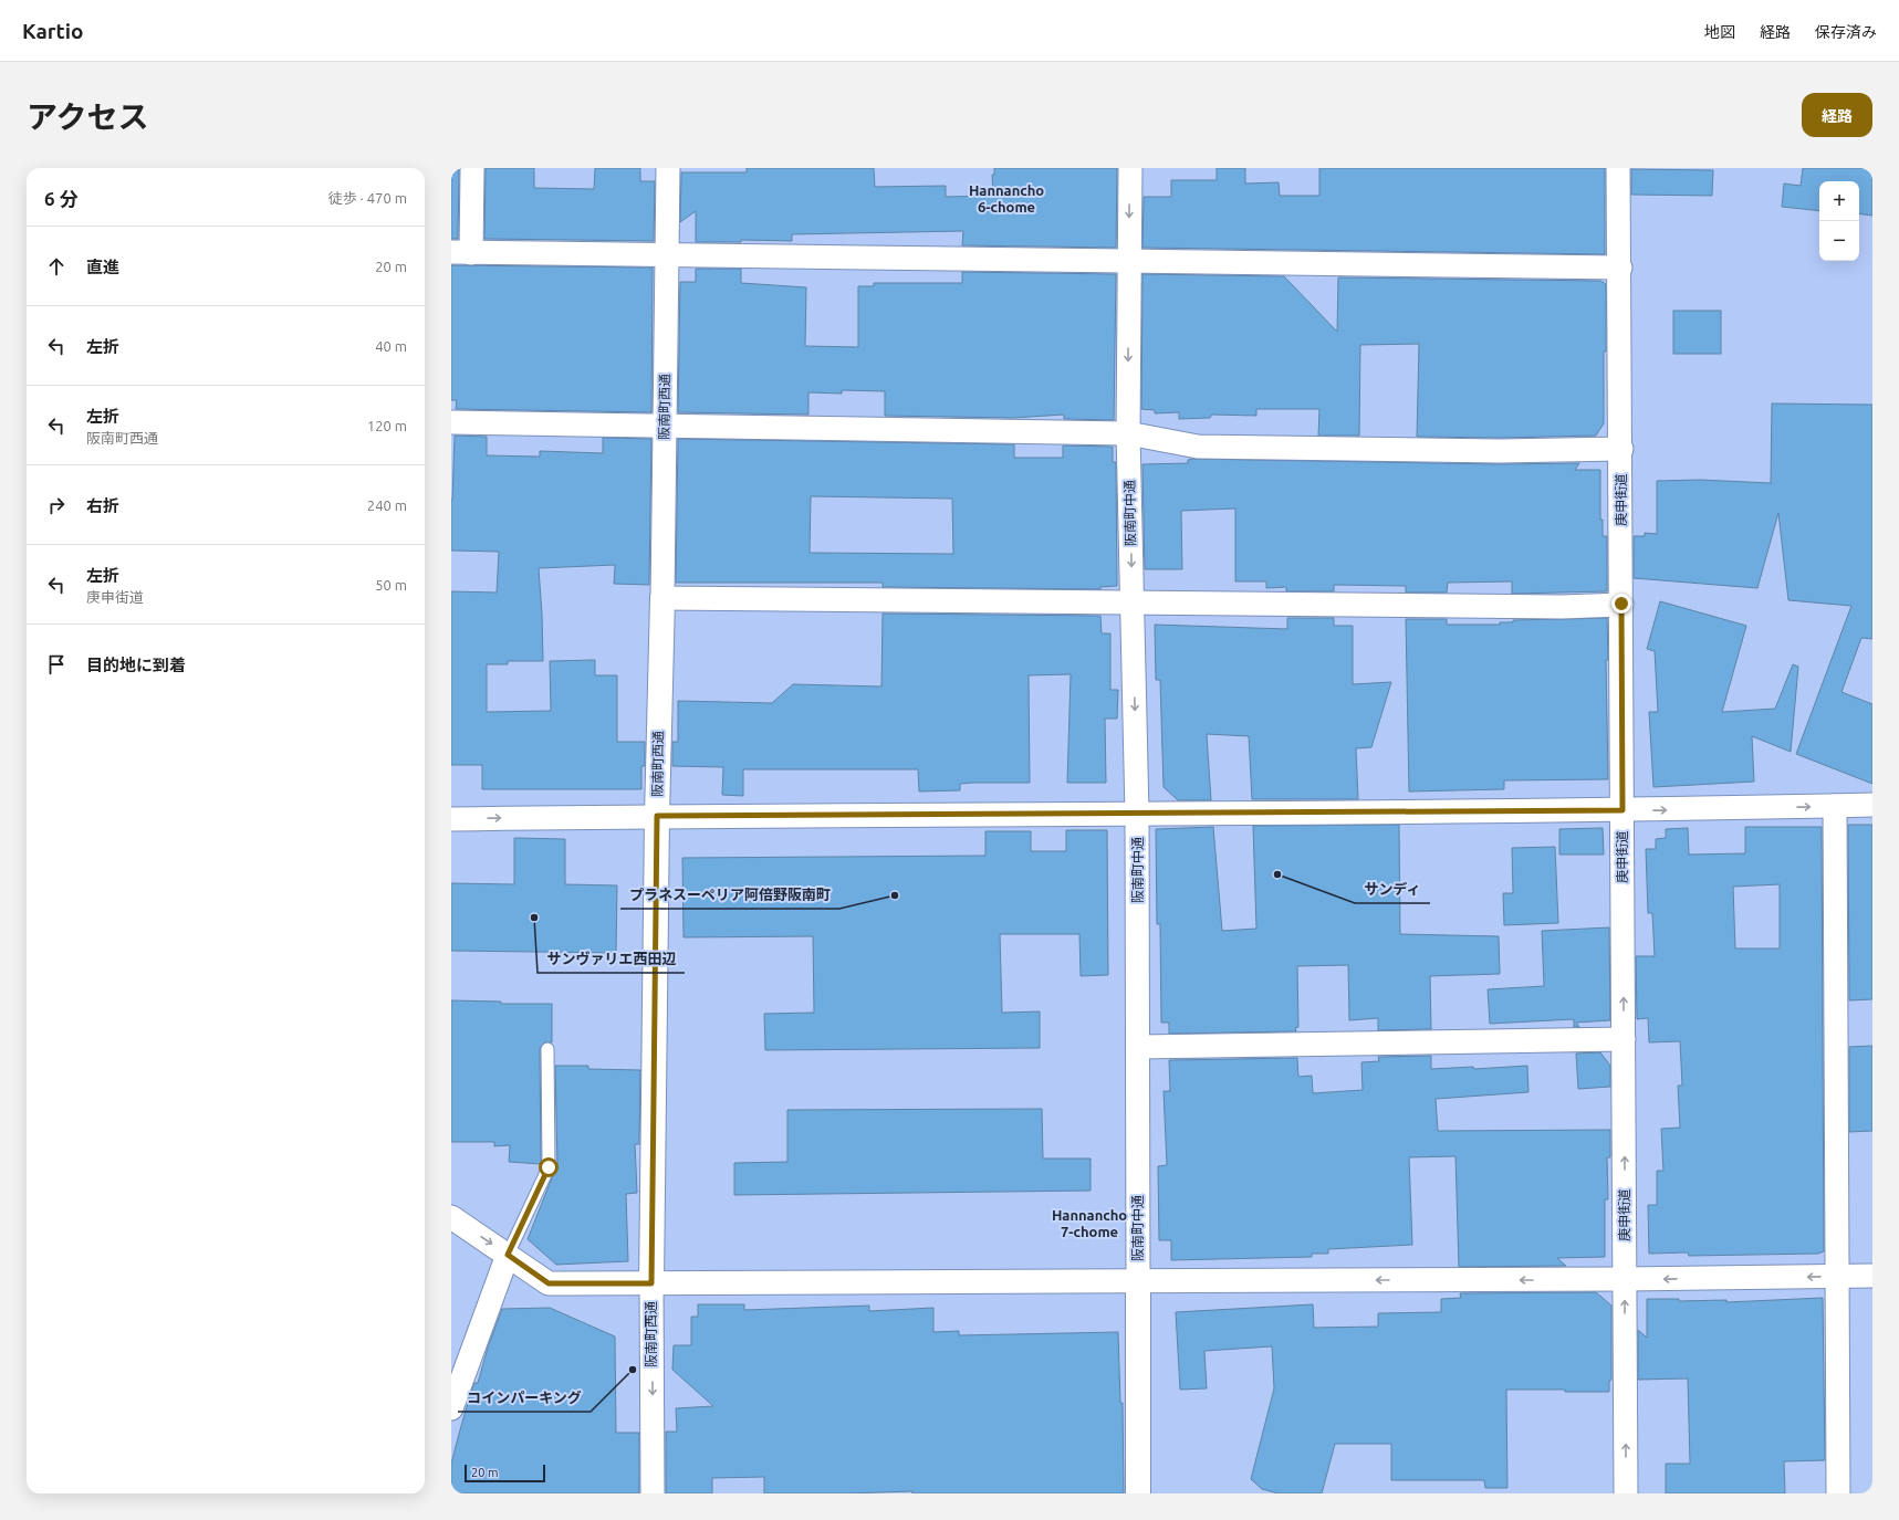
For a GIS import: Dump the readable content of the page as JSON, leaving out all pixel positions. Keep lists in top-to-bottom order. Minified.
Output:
{"streets":{"street":["阪南町西通","庚申街道","阪南町中通"]},"one_way":["庚申街道","阪南町中通"],"districts":["Hannancho 6-chome","Hannancho 7-chome"],"places":["サンディ","プラネスーペリア阿倍野阪南町","サンヴァリエ西田辺","コインパーキング"],"scale_bar":"20 m","page":{"header":"Kartio","nav":["地図","経路","保存済み"],"title":"アクセス","buttons":"経路","heading":["6 分","徒歩 · 470 m"],"map_buttons":["+","−"],"list":[["直進","20 m"],["左折","40 m"],["左折","阪南町西通","120 m"],["右折","240 m"],["左折","庚申街道","50 m"],"目的地に到着"],"scale":"20 m"}}
